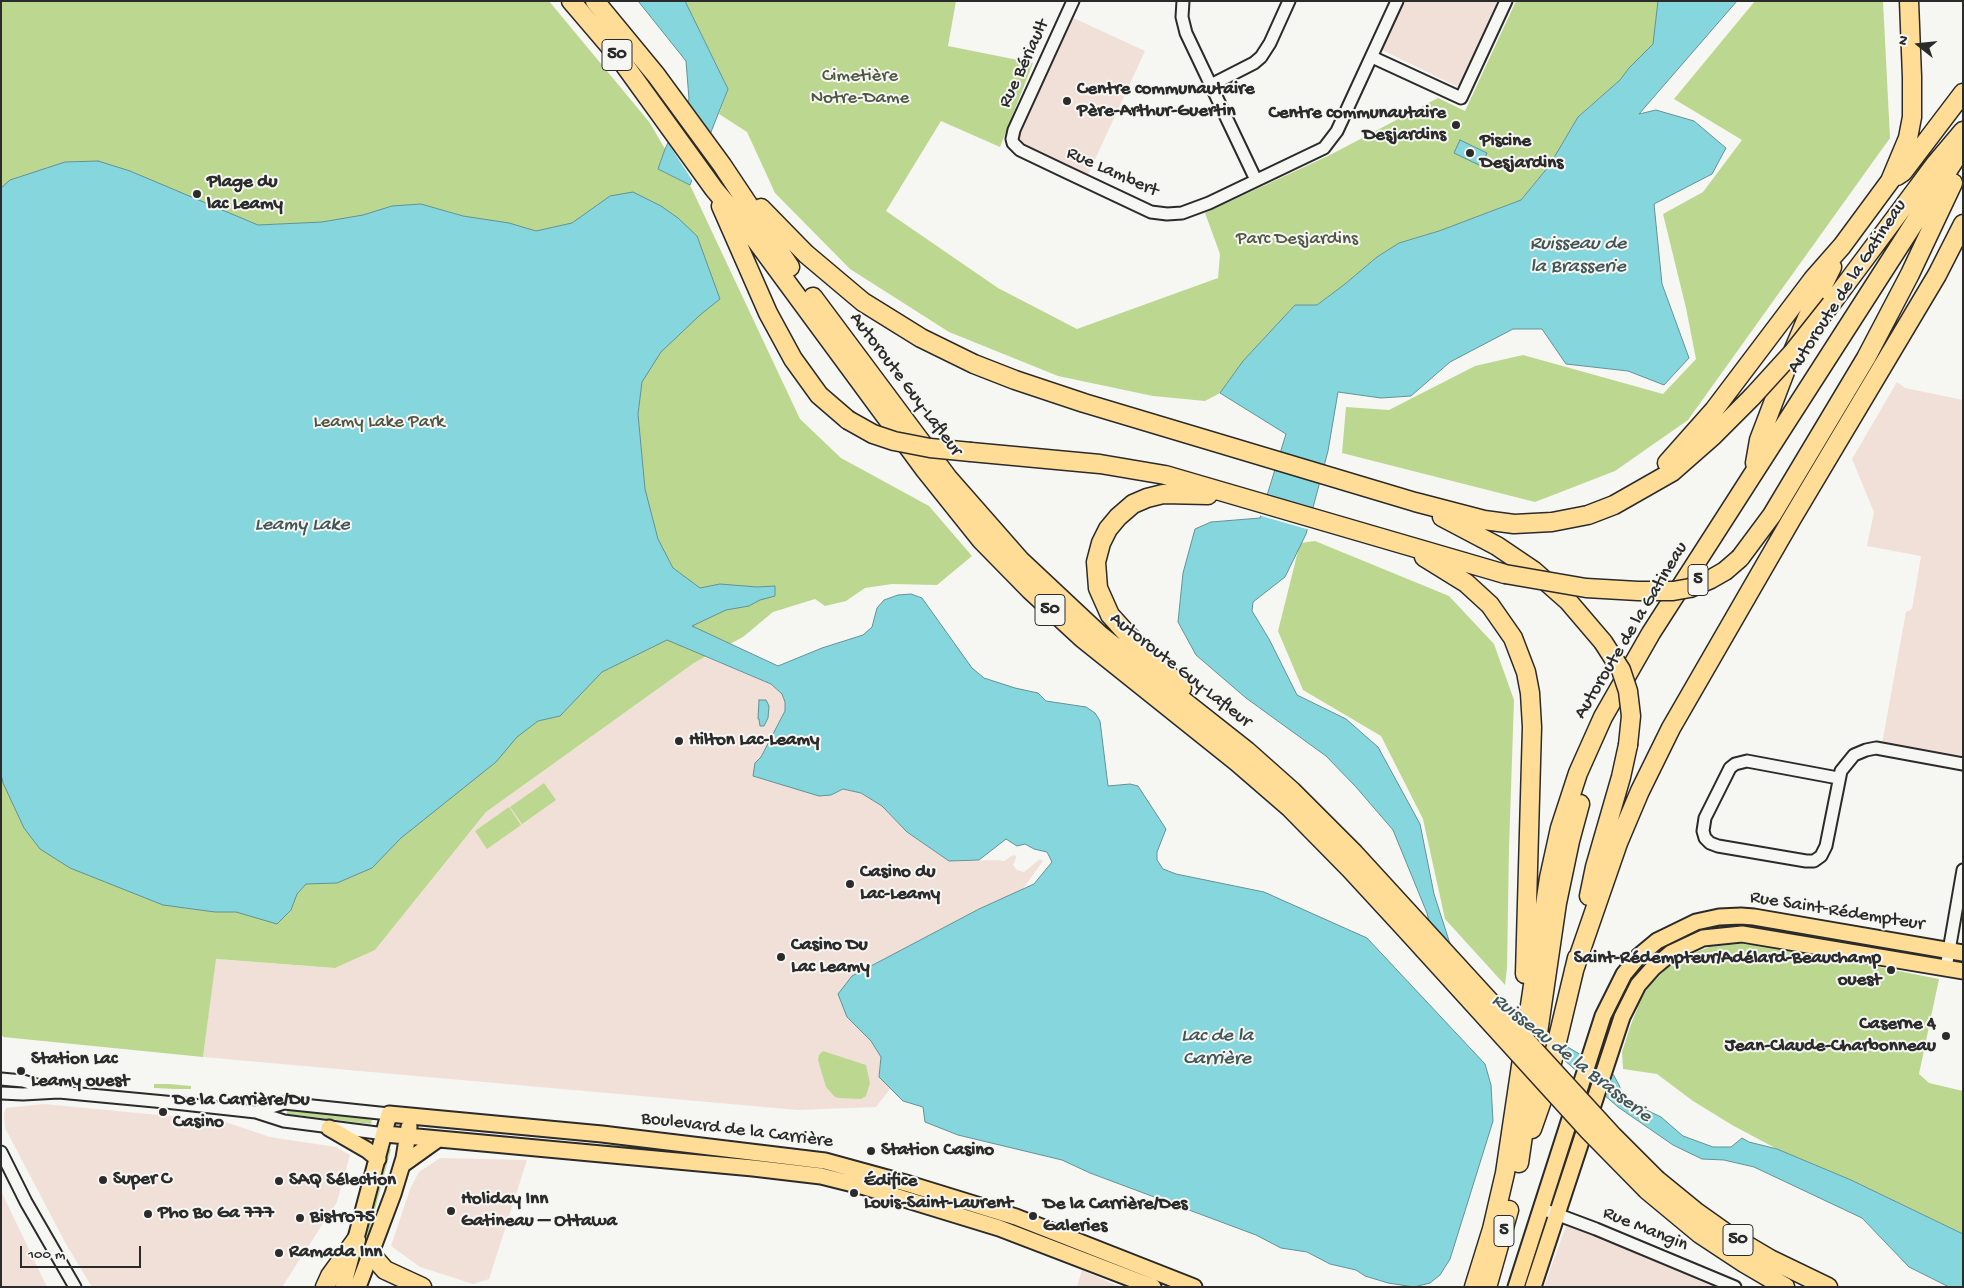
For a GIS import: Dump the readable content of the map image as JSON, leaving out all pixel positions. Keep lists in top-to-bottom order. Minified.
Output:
{"streets":{"highway":["50","Autoroute de la Gatineau","Autoroute Guy-Lafleur","5"],"main road":["Rue Saint-Rédempteur","Boulevard de la Carrière"],"street":["Rue Bériault","Rue Lambert","Rue Mangin"]},"crossings":[["Rue Bériault","Rue Lambert"],["Rue Saint-Rédempteur","Rue Mangin"]],"water":["Ruisseau de la Brasserie","Leamy Lake","Lac de la Carrière"],"parks":["Cimetière Notre-Dame","Parc Desjardins","Leamy Lake Park"],"places":["Centre communautaire Père-Arthur-Guertin","Centre communautaire Desjardins","Piscine Desjardins","Plage du lac Leamy","Hilton Lac-Leamy","Casino du Lac-Leamy","Casino Du Lac Leamy","Saint-Rédempteur/Adélard-Beauchamp ouest","Caserne 4 Jean-Claude-Charbonneau","Station Lac Leamy ouest","De la Carrière/Du Casino","Station Casino","Super C","SAQ Sélection","Édifice Louis-Saint-Laurent","Holiday Inn Gatineau – Ottawa","Pho Bo Ga 777","De la Carrière/Des Galeries","Bistro75","Ramada Inn"],"scale_bar":"100 m","north":"left"}
